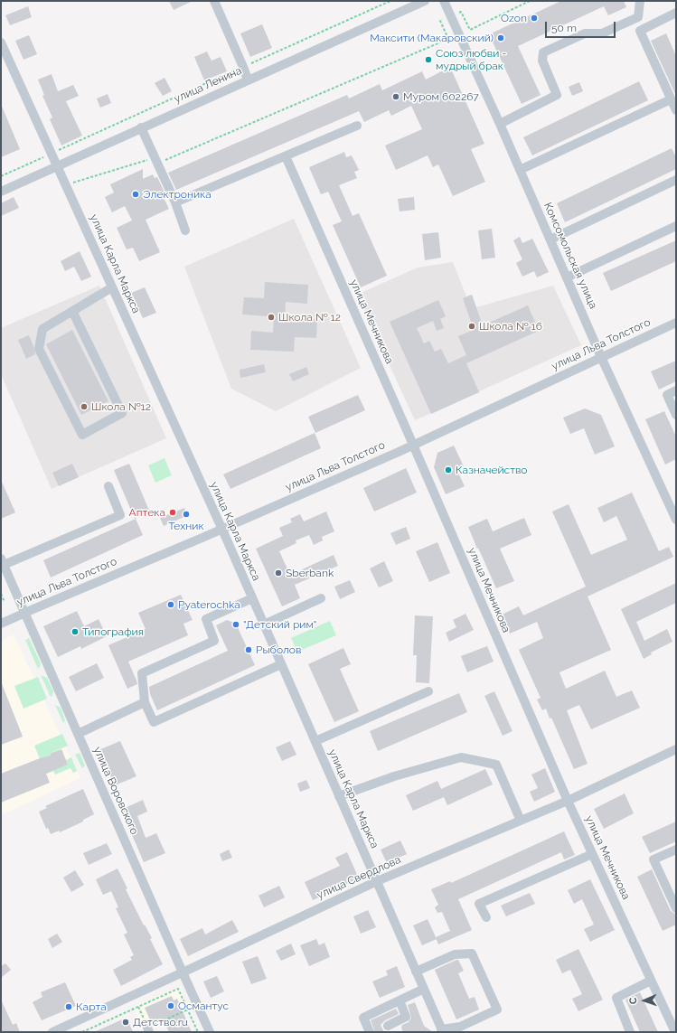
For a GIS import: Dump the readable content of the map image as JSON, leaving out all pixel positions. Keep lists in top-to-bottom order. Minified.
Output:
{"streets":{"street":["улица Ленина","Комсомольская улица","улица Карла Маркса","улица Мечникова","улица Льва Толстого","улица Воровского","улица Свердлова"]},"crossings":[["улица Ленина","улица Карла Маркса"],["Комсомольская улица","улица Льва Толстого"],["улица Карла Маркса","улица Льва Толстого"],["улица Карла Маркса","улица Свердлова"],["улица Мечникова","улица Льва Толстого"],["улица Мечникова","улица Свердлова"],["улица Льва Толстого","улица Воровского"],["улица Воровского","улица Свердлова"]],"places":["Ozon","Максити (Макаровский)","Союз любви - мудрый брак","Муром 602267","Электроника","Школа № 12","Школа № 16","Школа №12","Казначейство","Аптека","Техник","Sberbank","Pyaterochka","\"Детский рим\"","Типография","Рыболов","Османтус","Карта","Детство.ru"],"scale_bar":"50 m","north":"left"}
